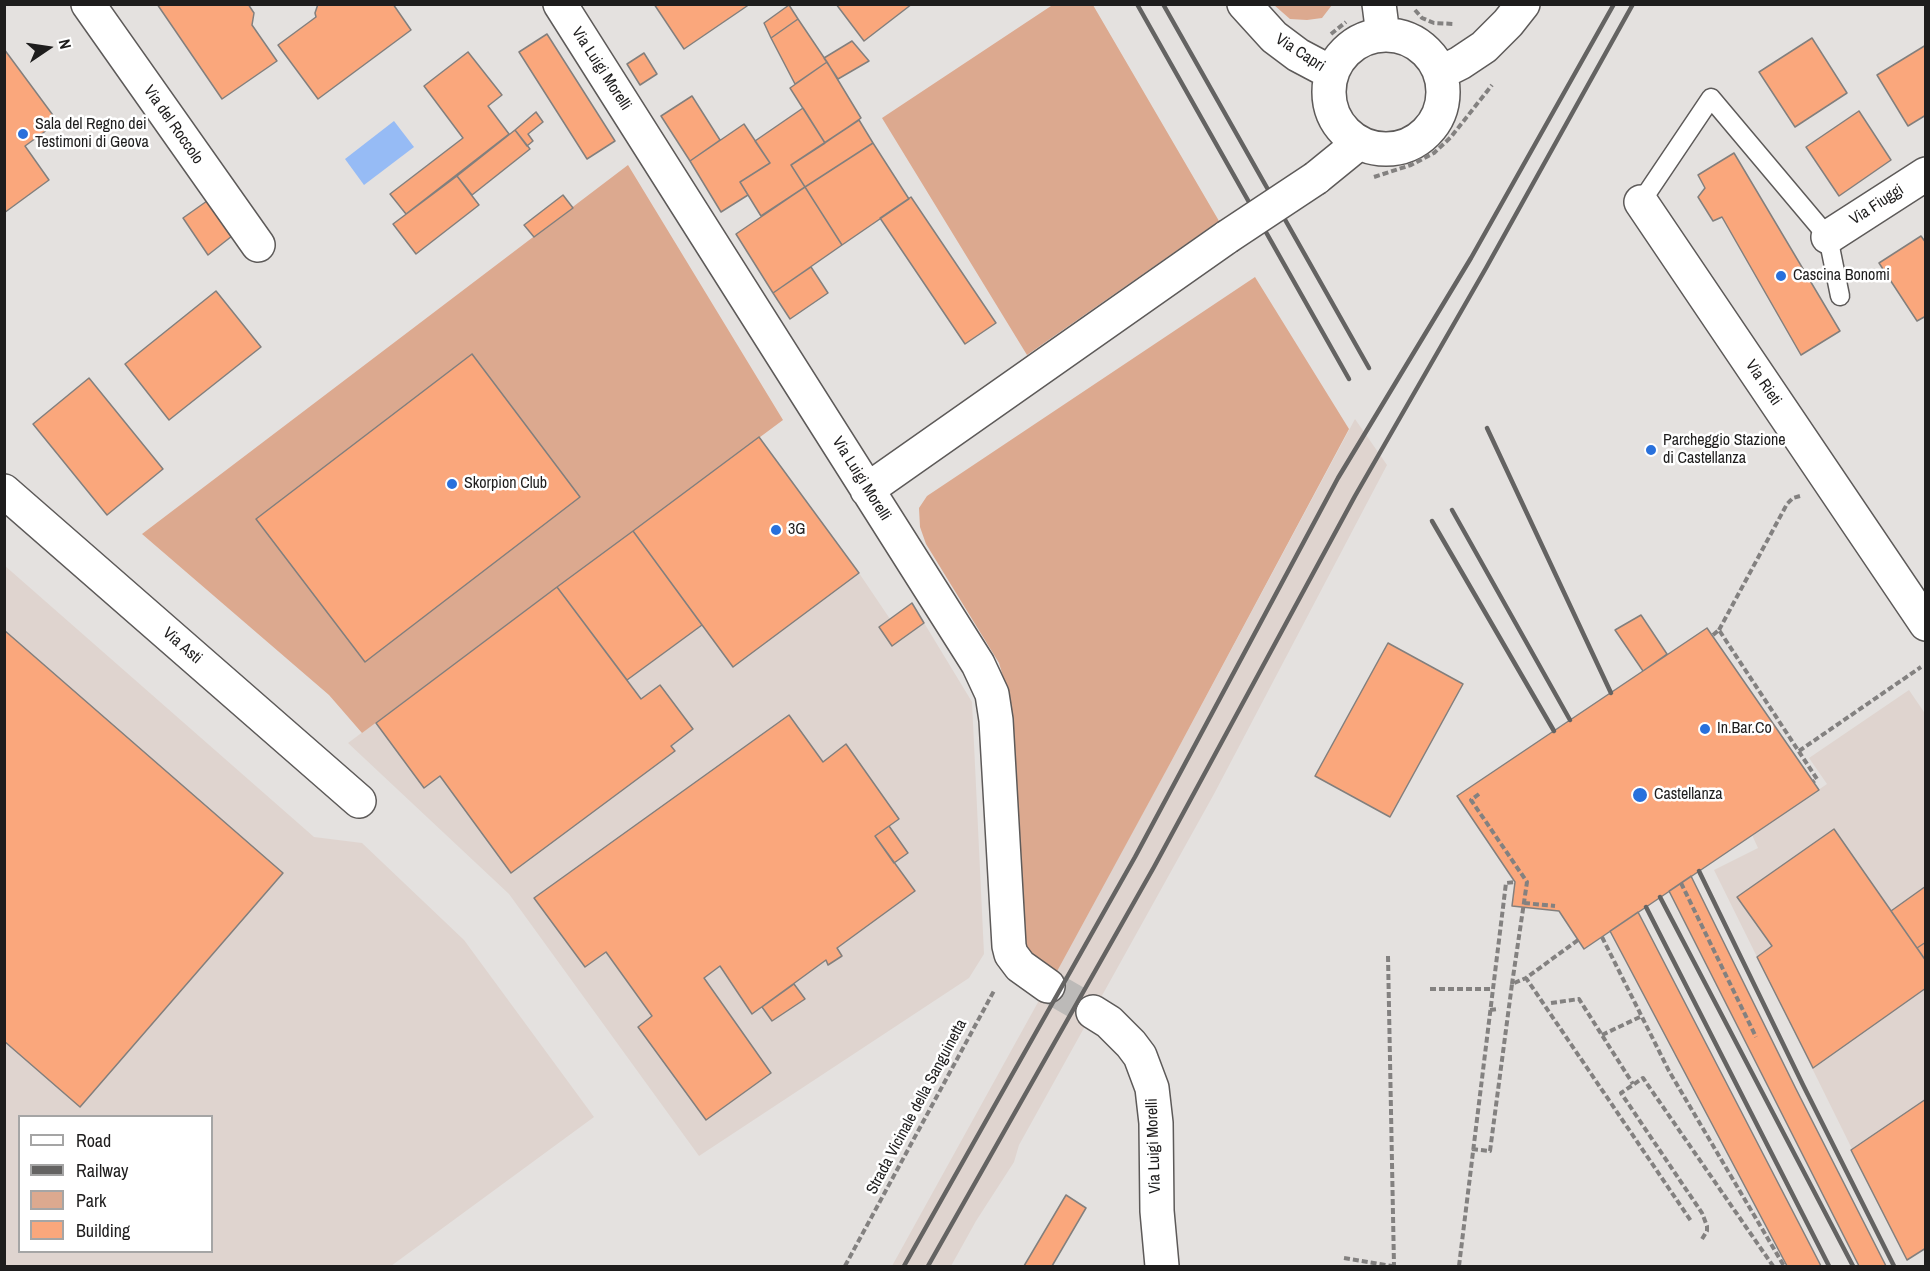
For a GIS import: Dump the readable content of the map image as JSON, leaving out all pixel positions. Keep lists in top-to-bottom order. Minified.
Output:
{"streets":{"street":["Via Capri","Via Luigi Morelli","Via del Roccolo","Via Fiuggi","Via Rieti","Via Asti"],"path":["Strada Vicinale della Sanguinetta"]},"crossings":[["Via Luigi Morelli","Strada Vicinale della Sanguinetta"]],"places":["Sala del Regno dei Testimoni di Geova","Cascina Bonomi","Parcheggio Stazione di Castellanza","Skorpion Club","3G","In.Bar.Co","Castellanza"],"legend":["Road","Railway","Park","Building"],"north":"right"}
